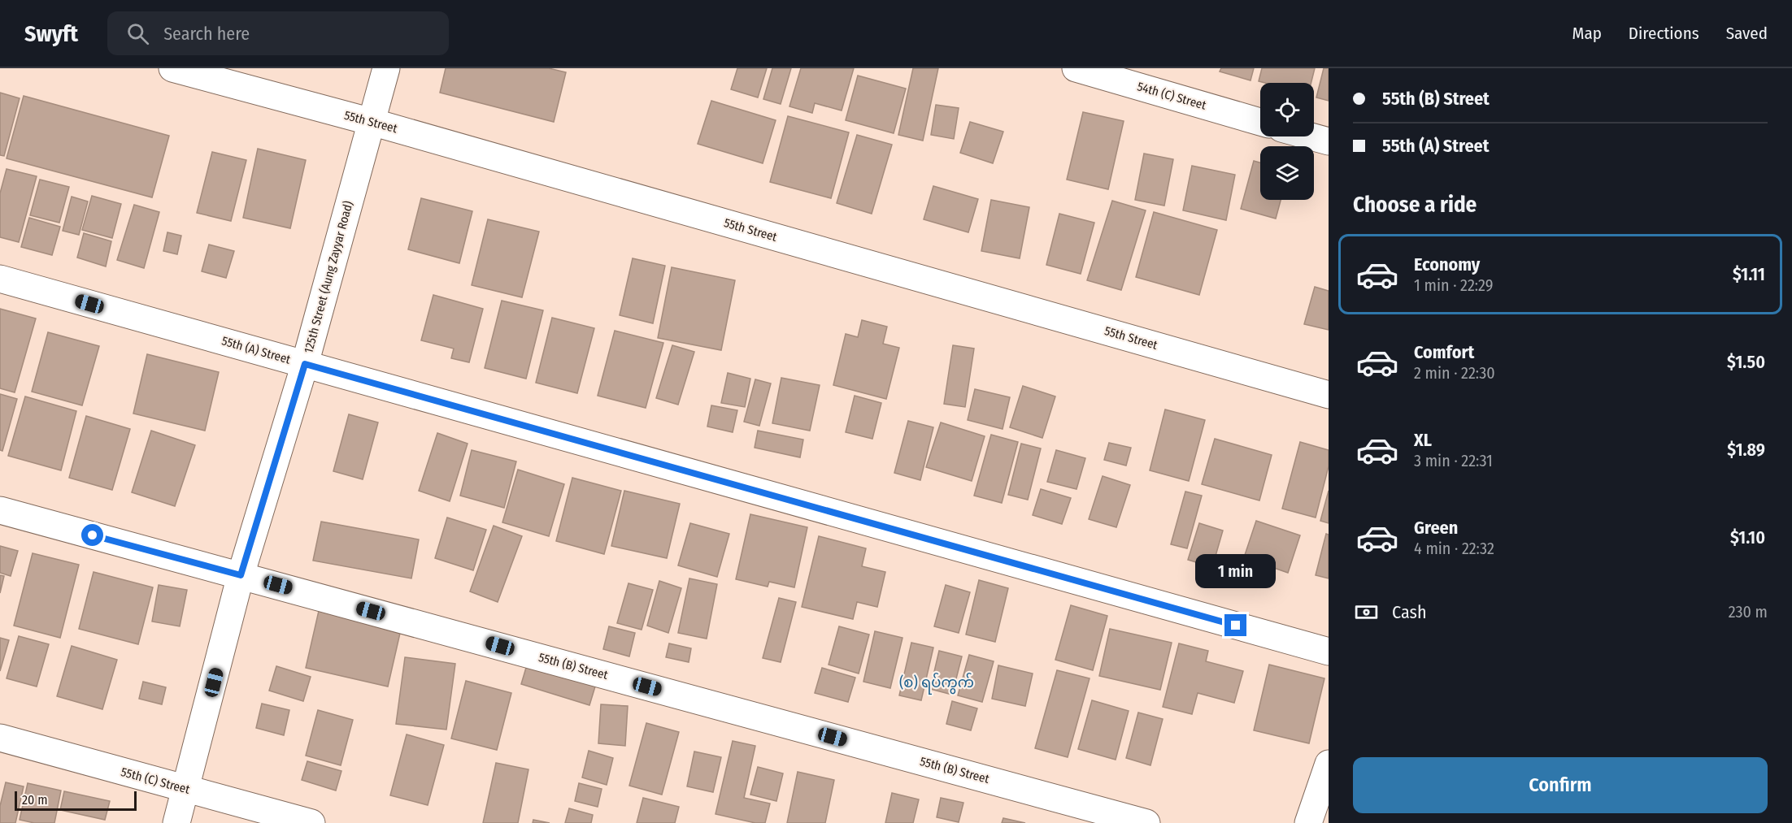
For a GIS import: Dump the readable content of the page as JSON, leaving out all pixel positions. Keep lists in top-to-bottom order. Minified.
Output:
{"streets":{"street":["54th (C) Street","55th Street","125th Street (Aung Zayyar Road)","55th (A) Street","55th (B) Street","55th (C) Street"]},"crossings":[["55th Street","125th Street (Aung Zayyar Road)"],["125th Street (Aung Zayyar Road)","55th (A) Street"],["125th Street (Aung Zayyar Road)","55th (B) Street"],["125th Street (Aung Zayyar Road)","55th (C) Street"]],"districts":["(စ) ရပ်ကွက်"],"scale_bar":"20 m","page":{"header":"Swyft","search":"Search here","nav":["Map","Directions","Saved"],"banner":["55th (B) Street","55th (A) Street"],"heading":"Choose a ride","list":[{"name":"Economy","note":"1 min · 22:29","value":"$1.11"},{"name":"Comfort","note":"2 min · 22:30","value":"$1.50"},{"name":"XL","note":"3 min · 22:31","value":"$1.89"},{"name":"Green","note":"4 min · 22:32","value":"$1.10"}],"bubble":"1 min","pay":["Cash","230 m"],"buttons":"Confirm","scale":"20 m"}}
